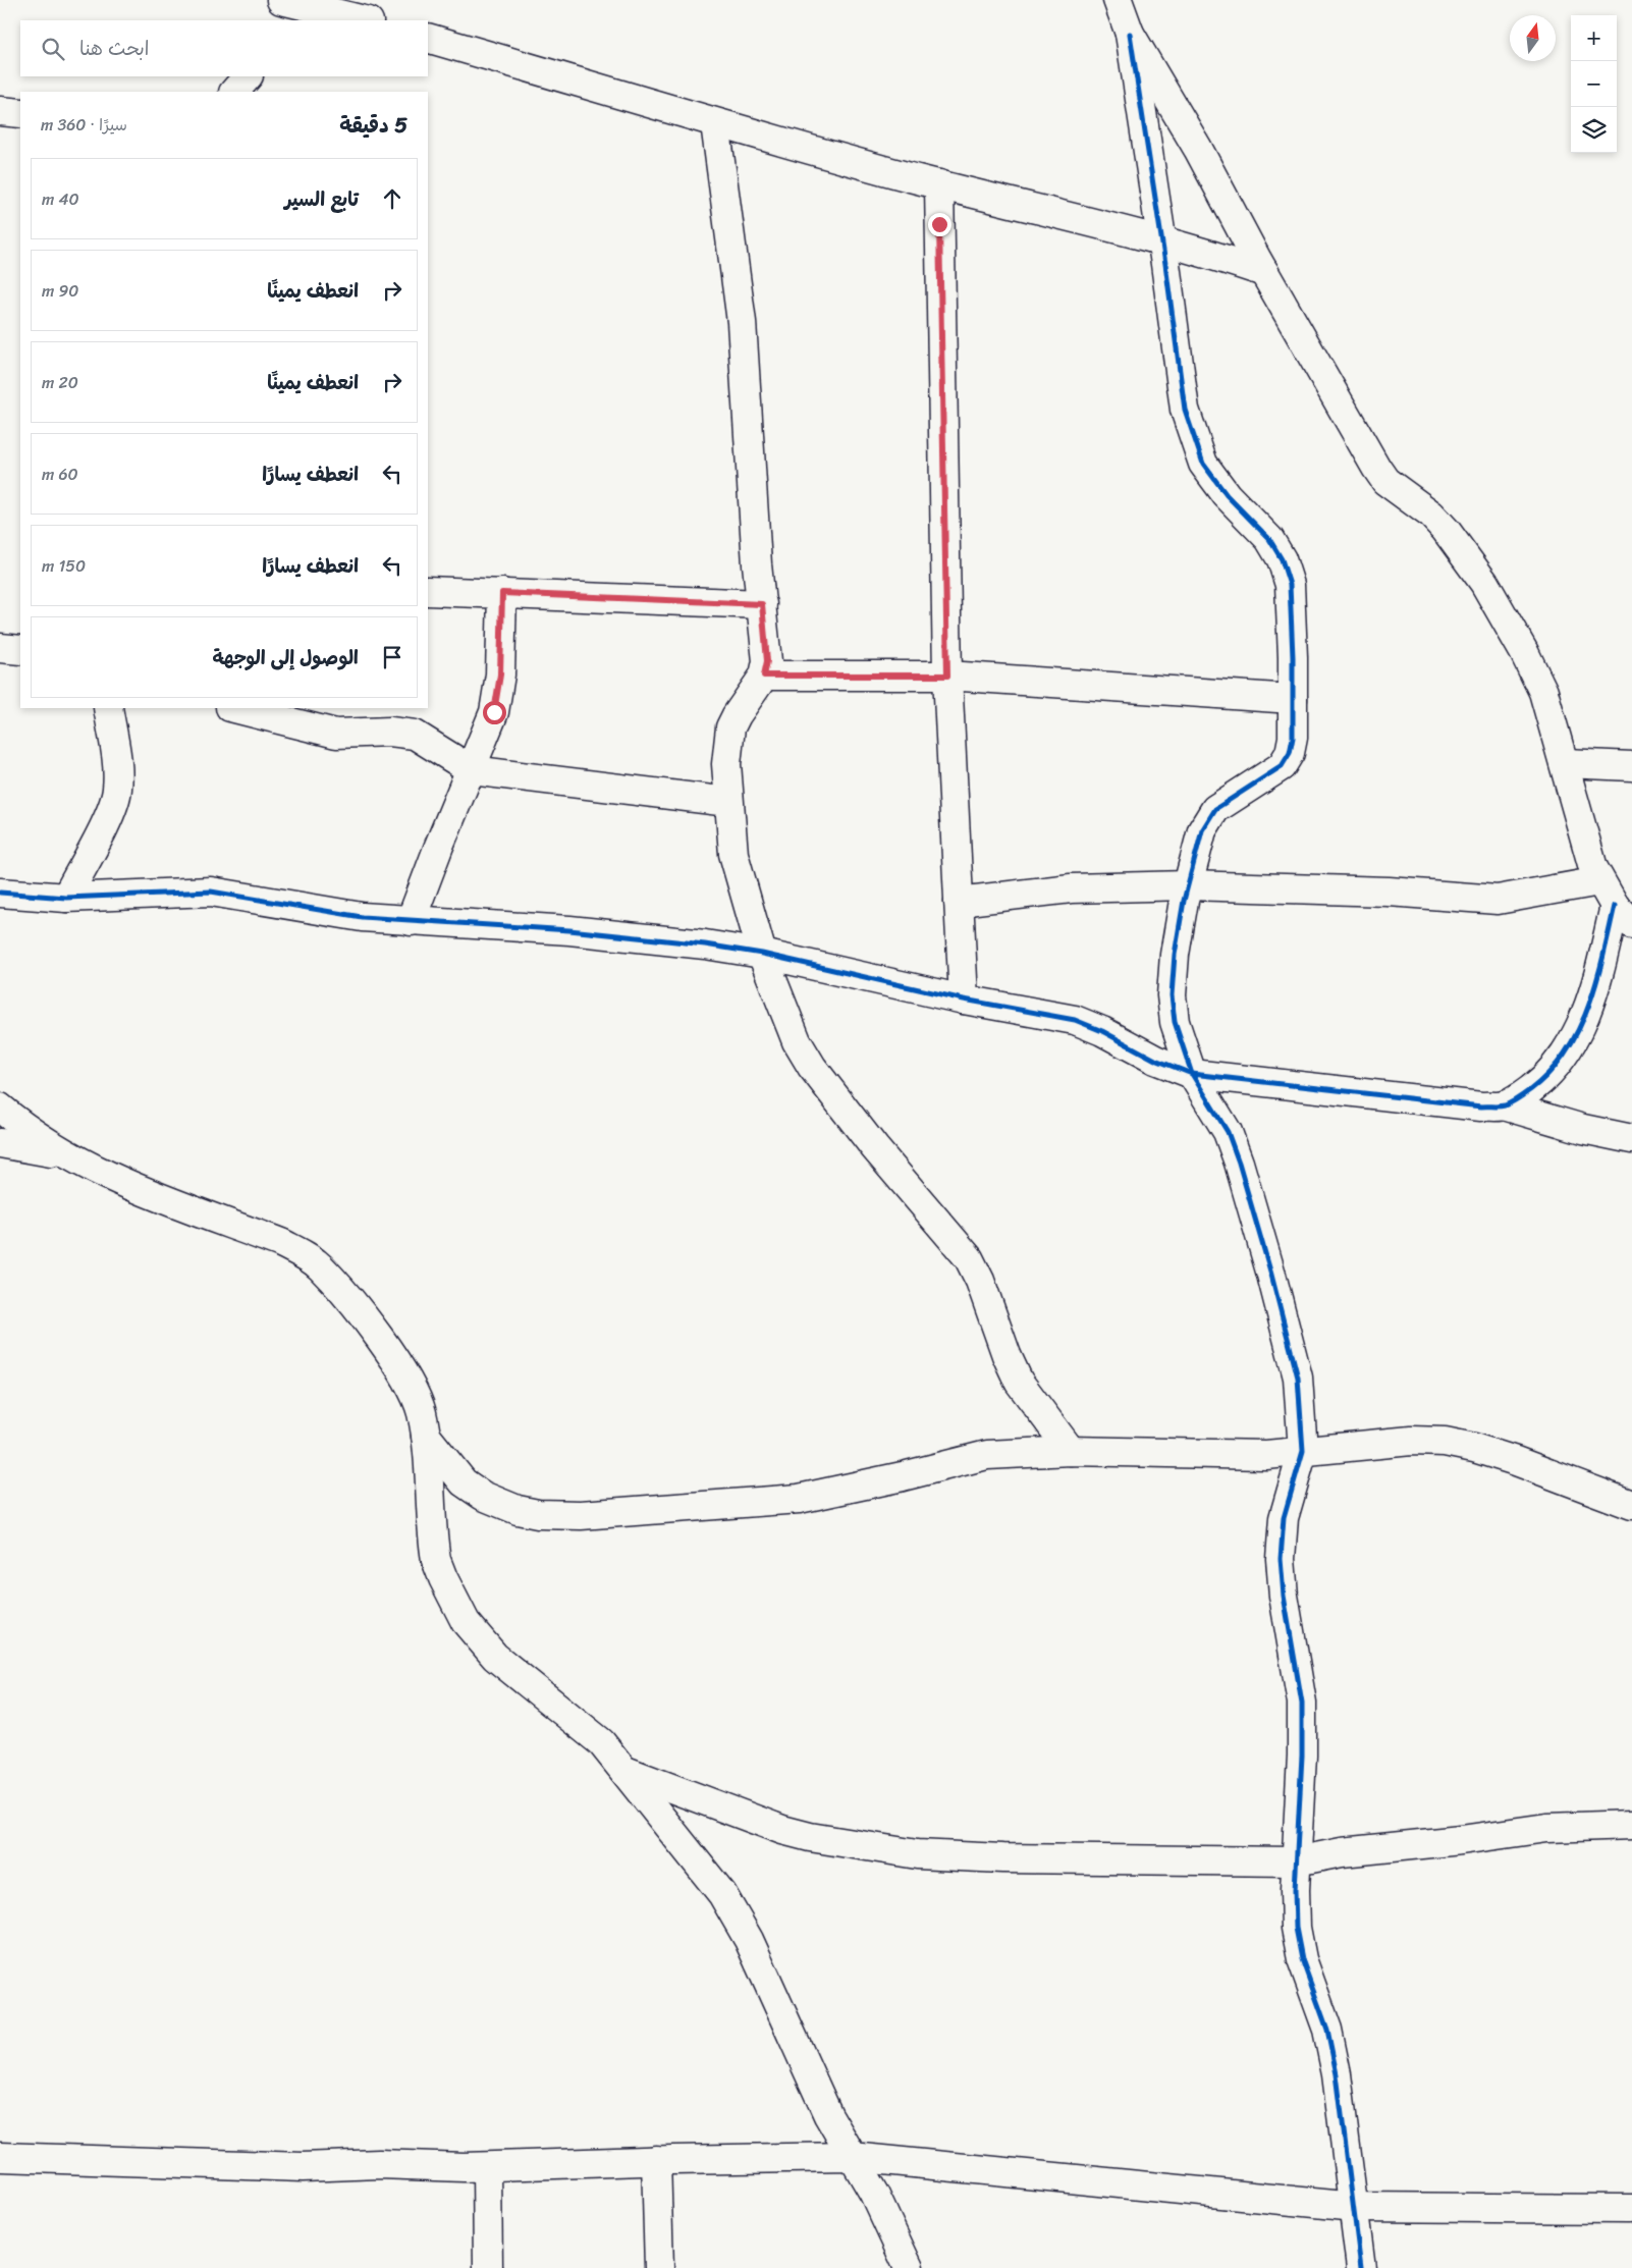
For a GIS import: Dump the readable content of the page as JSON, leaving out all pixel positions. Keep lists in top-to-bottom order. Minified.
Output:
{"north":"top","page":{"map_buttons":["+","−"],"search":"ابحث هنا","heading":["5 دقيقة","سيرًا · 360 m"],"list":[["تابع السير","40 m"],["انعطف يمينًا","90 m"],["انعطف يمينًا","20 m"],["انعطف يسارًا","60 m"],["انعطف يسارًا","150 m"],"الوصول إلى الوجهة"]}}
